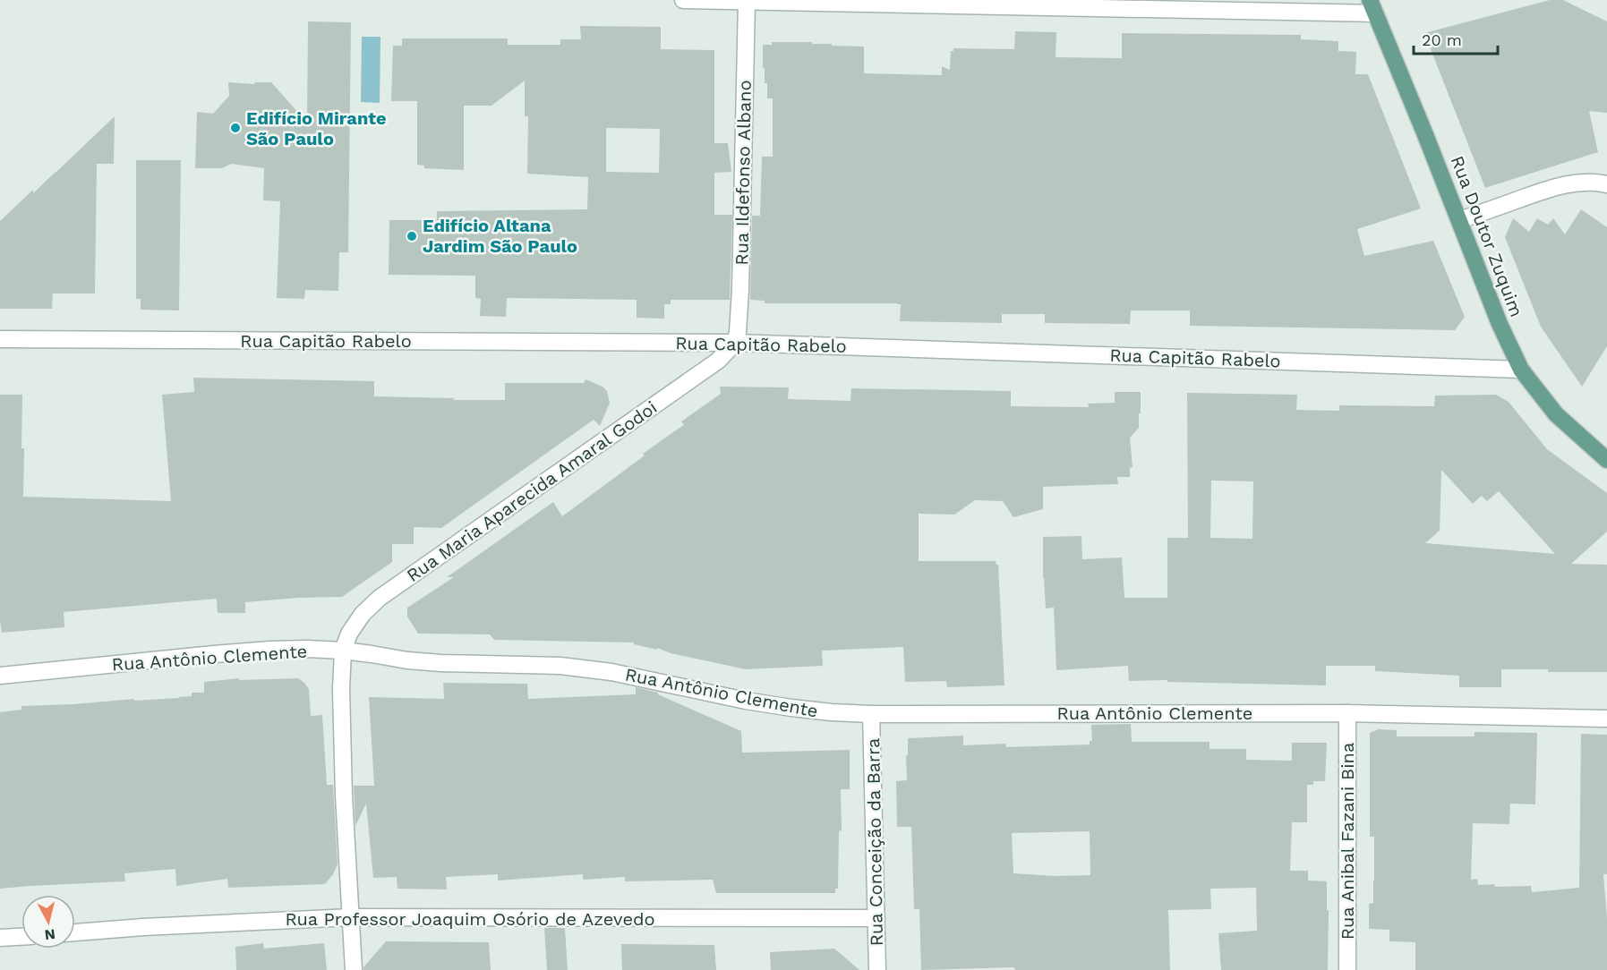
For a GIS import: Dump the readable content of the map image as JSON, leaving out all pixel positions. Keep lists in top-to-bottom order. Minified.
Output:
{"streets":{"main road":["Rua Doutor Zuquim"],"street":["Rua Ildefonso Albano","Rua Capitão Rabelo","Rua Maria Aparecida Amaral Godoi","Rua Antônio Clemente","Rua Anibal Fazani Bina","Rua Conceição da Barra","Rua Professor Joaquim Osório de Azevedo"]},"crossings":[["Rua Ildefonso Albano","Rua Capitão Rabelo"],["Rua Ildefonso Albano","Rua Maria Aparecida Amaral Godoi"],["Rua Doutor Zuquim","Rua Capitão Rabelo"],["Rua Capitão Rabelo","Rua Maria Aparecida Amaral Godoi"],["Rua Maria Aparecida Amaral Godoi","Rua Antônio Clemente"],["Rua Antônio Clemente","Rua Anibal Fazani Bina"],["Rua Antônio Clemente","Rua Conceição da Barra"],["Rua Conceição da Barra","Rua Professor Joaquim Osório de Azevedo"]],"places":["Edifício Mirante São Paulo","Edifício Altana Jardim São Paulo"],"scale_bar":"20 m","north":"bottom"}
